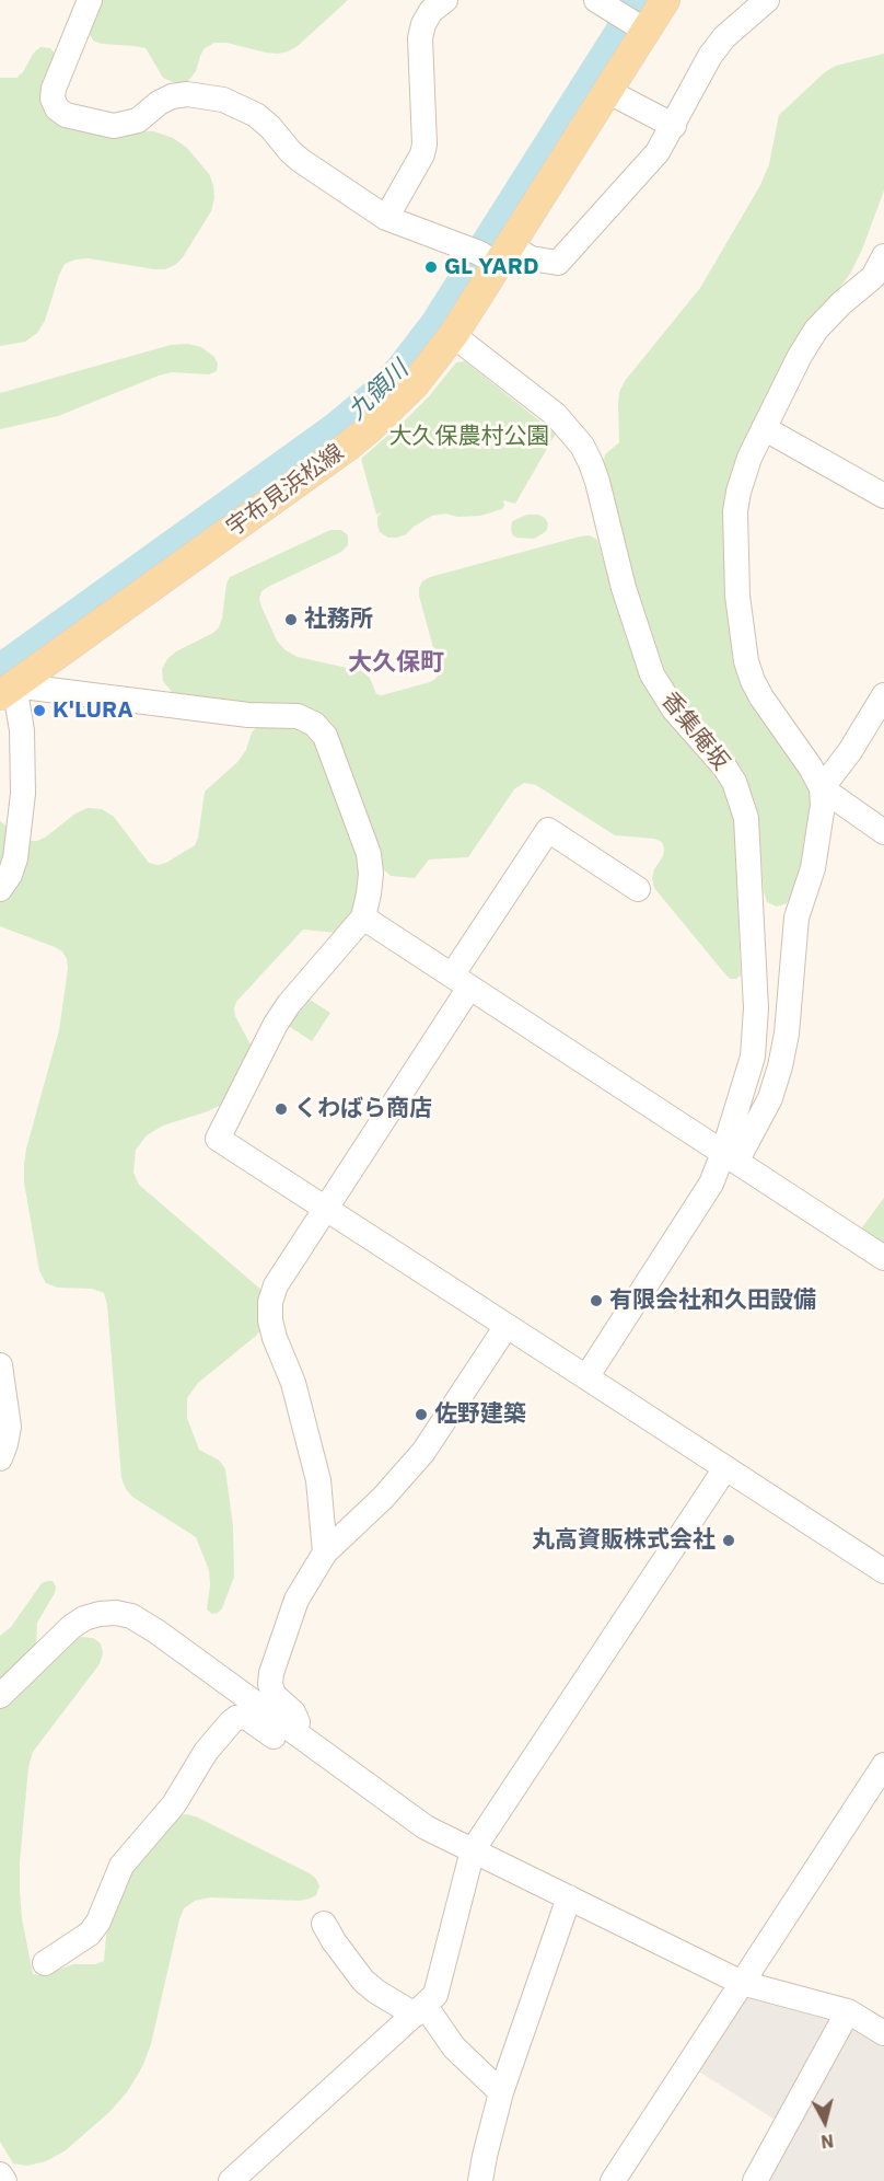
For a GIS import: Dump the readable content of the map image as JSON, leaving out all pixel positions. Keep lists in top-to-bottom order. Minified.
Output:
{"streets":{"main road":["宇布見浜松線"],"street":["香集庵坂"]},"crossings":[["宇布見浜松線","香集庵坂"]],"districts":["大久保町"],"water":["九領川"],"parks":["大久保農村公園"],"places":["GL YARD","社務所","K'LURA","くわばら商店","有限会社和久田設備","佐野建築","丸高資販株式会社"],"north":"bottom"}
